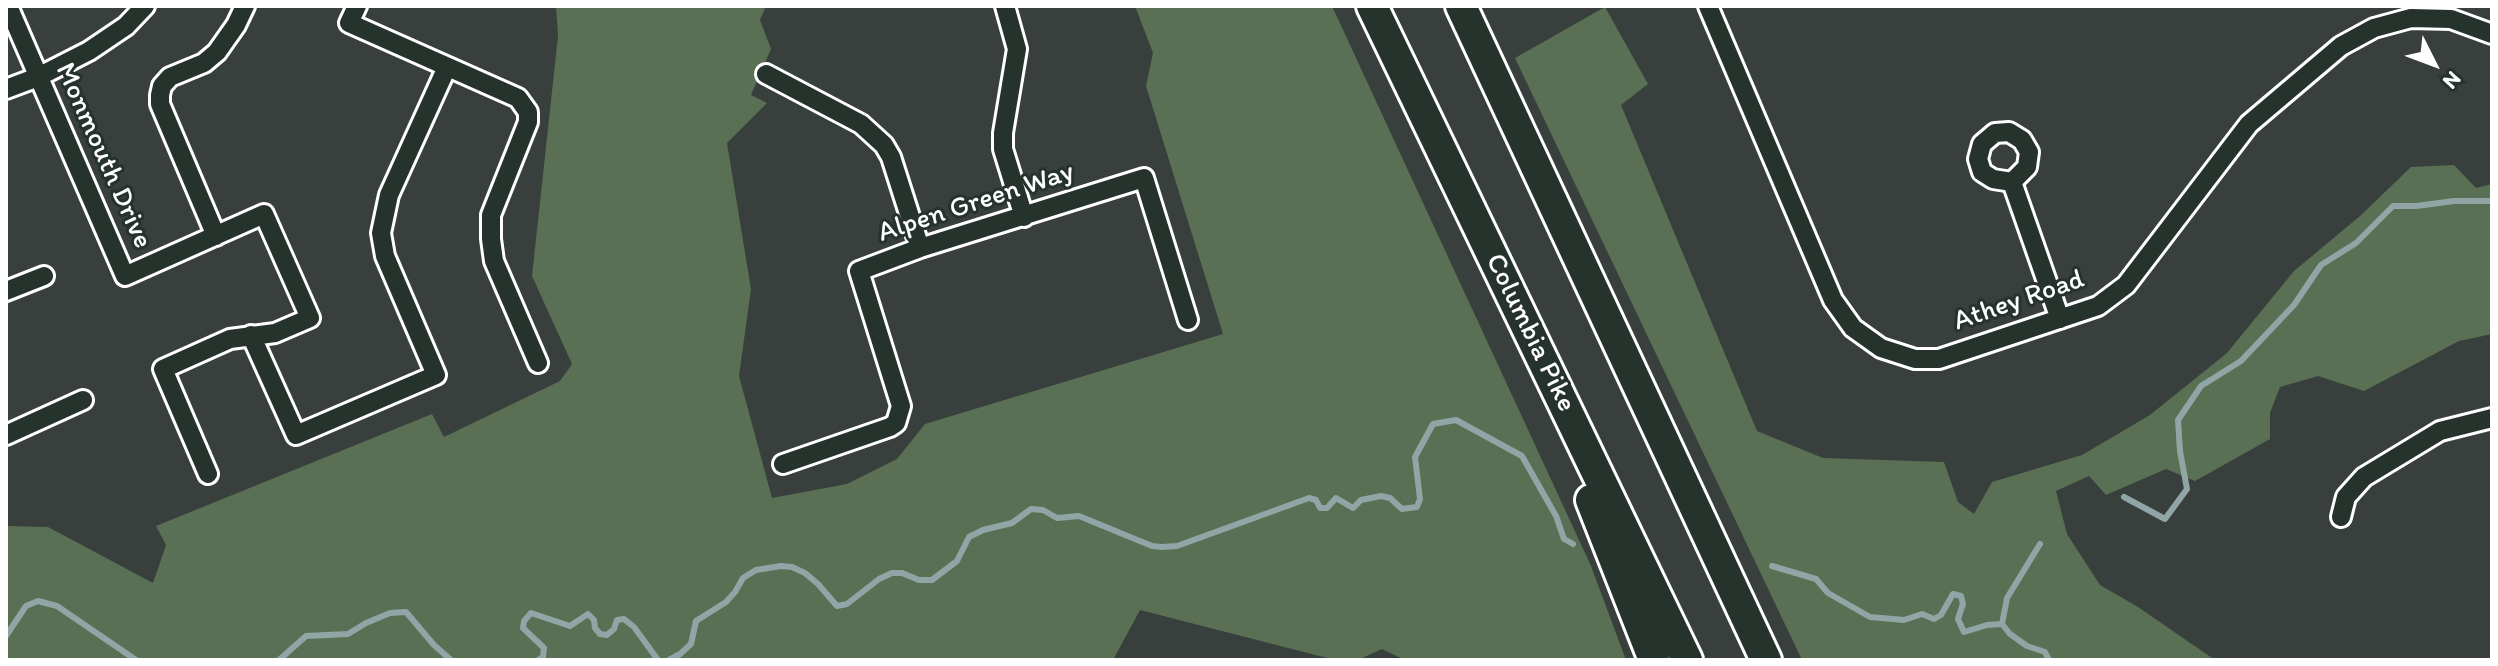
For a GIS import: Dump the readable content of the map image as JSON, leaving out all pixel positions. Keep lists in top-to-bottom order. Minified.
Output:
{"streets":{"highway":["Columbia Pike"],"street":["Monmouth Drive","Alpen Green Way","Athey Road"]},"north":"bottom right"}
